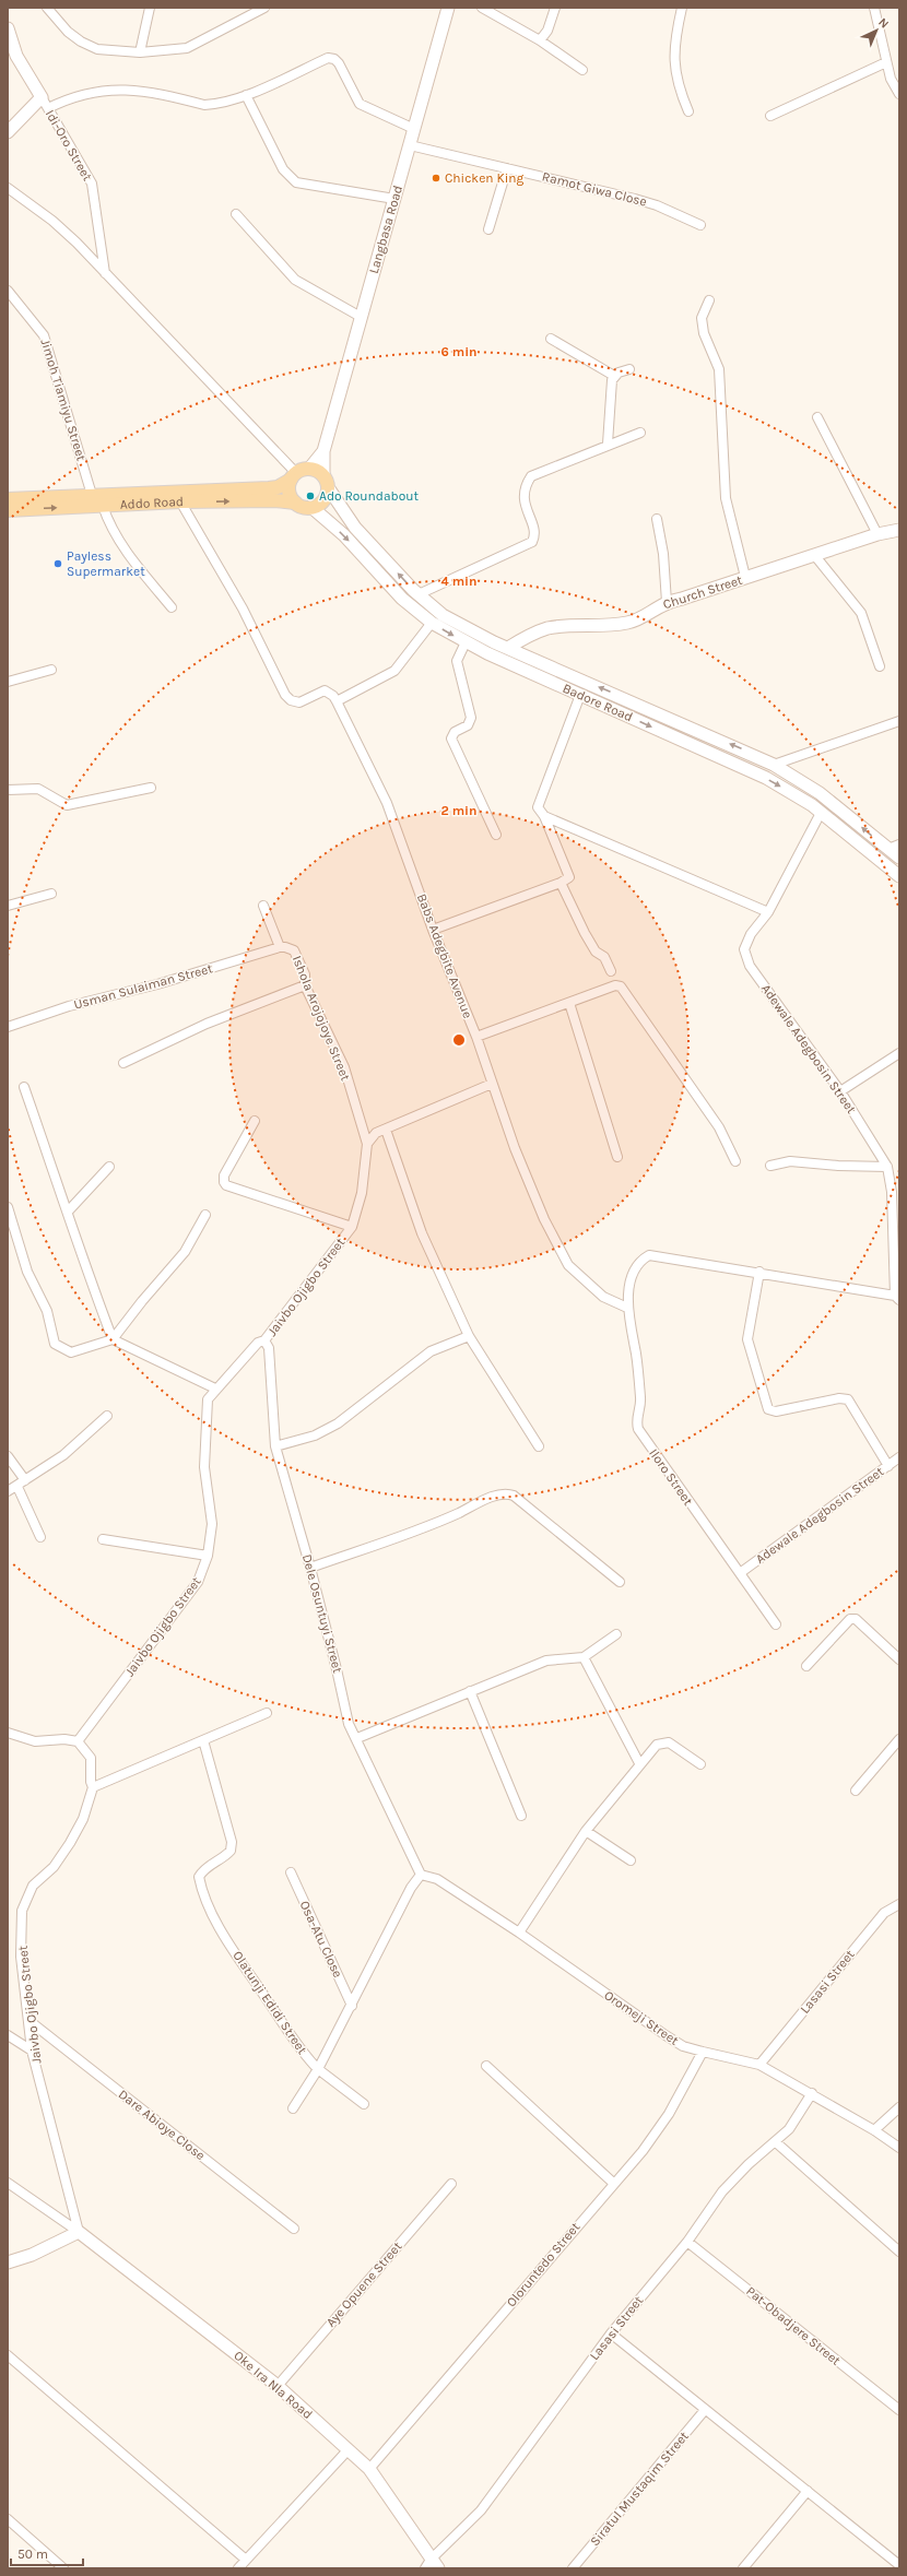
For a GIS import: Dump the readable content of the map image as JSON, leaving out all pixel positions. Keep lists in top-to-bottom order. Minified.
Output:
{"streets":{"main road":["Addo Road"],"street":["Idi-Oro Street","Ramot Giwa Close","Langbasa Road","Jimoh Tiamiyu Street","Church Street","Badore Road","Babs Adegbite Avenue","Usman Sulaiman Street","Ishola Arojojoye Street","Adewale Adegbosin Street","Jaivbo Ojigbo Street","Iloro Street","Dele Osuntuyi Street","Osa-Atu Close","Lasasi Street","Olatunji Edidi Street","Oromeji Street","Dare Abioye Close","Oloruntedo Street","Aye Opuene Street","Pat-Obadjere Street","Oke Ira Nla Road","Siratul Mustaqim Street"]},"crossings":[["Ramot Giwa Close","Langbasa Road"],["Jimoh Tiamiyu Street","Addo Road"],["Addo Road","Badore Road"],["Church Street","Badore Road"],["Badore Road","Adewale Adegbosin Street"],["Babs Adegbite Avenue","Iloro Street"],["Usman Sulaiman Street","Ishola Arojojoye Street"],["Ishola Arojojoye Street","Jaivbo Ojigbo Street"],["Adewale Adegbosin Street","Iloro Street"],["Jaivbo Ojigbo Street","Dele Osuntuyi Street"],["Jaivbo Ojigbo Street","Dare Abioye Close"],["Jaivbo Ojigbo Street","Oke Ira Nla Road"],["Dele Osuntuyi Street","Olatunji Edidi Street"],["Dele Osuntuyi Street","Oromeji Street"],["Osa-Atu Close","Olatunji Edidi Street"],["Lasasi Street","Oromeji Street"],["Lasasi Street","Pat-Obadjere Street"],["Lasasi Street","Oke Ira Nla Road"],["Olatunji Edidi Street","Oromeji Street"],["Oromeji Street","Oloruntedo Street"],["Oloruntedo Street","Oke Ira Nla Road"],["Aye Opuene Street","Oke Ira Nla Road"]],"places":["Chicken King","Ado Roundabout","Payless Supermarket"],"scale_bar":"50 m","north":"top right","rings":["6 min","4 min","2 min"]}
